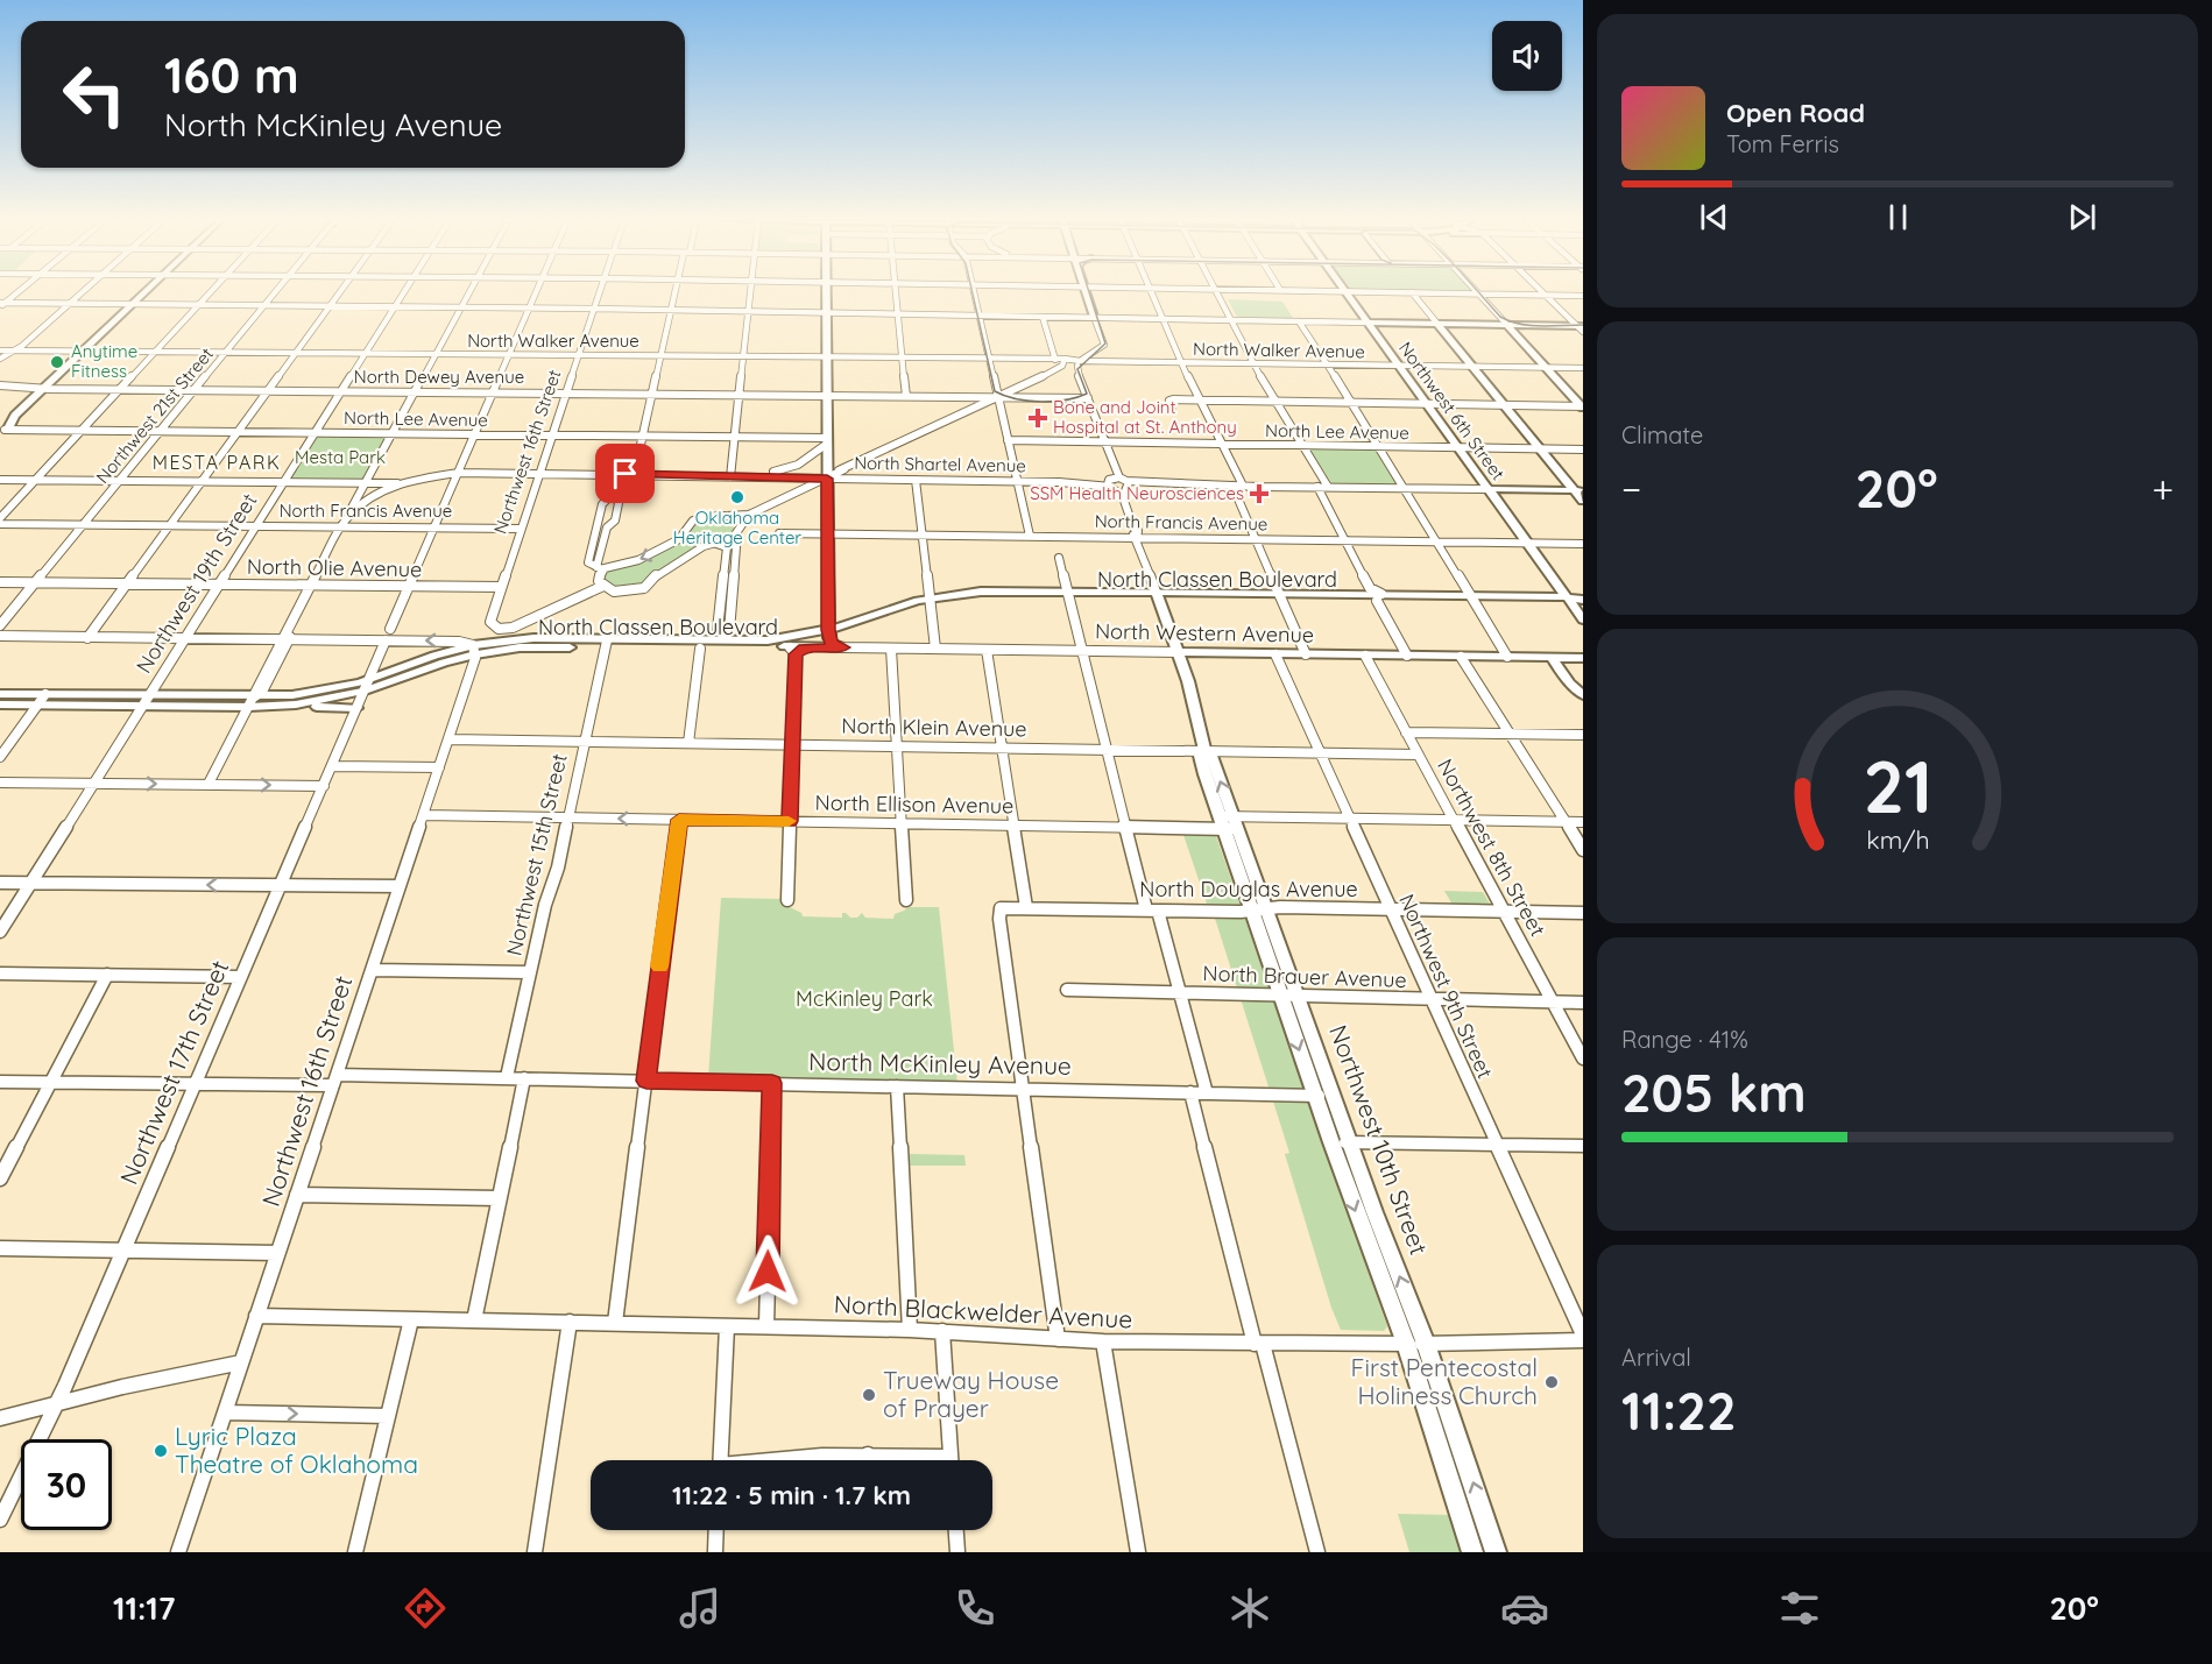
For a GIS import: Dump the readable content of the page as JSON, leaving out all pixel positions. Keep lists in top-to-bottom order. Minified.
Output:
{"streets":{"main road":["Northwest 6th Street","North Shartel Avenue","North Classen Boulevard","North Western Avenue","Northwest 10th Street"],"street":["North Walker Avenue","North Dewey Avenue","Northwest 21st Street","North Lee Avenue","Northwest 16th Street","North Francis Avenue","North Olie Avenue","Northwest 19th Street","North Klein Avenue","North Ellison Avenue","Northwest 8th Street","Northwest 15th Street","North Douglas Avenue","North Brauer Avenue","Northwest 9th Street","North McKinley Avenue","Northwest 17th Street","North Blackwelder Avenue"]},"crossings":[["North Walker Avenue","Northwest 6th Street"],["North Walker Avenue","Northwest 21st Street"],["North Walker Avenue","Northwest 16th Street"],["North Walker Avenue","Northwest 19th Street"],["North Walker Avenue","Northwest 17th Street"],["North Dewey Avenue","Northwest 21st Street"],["North Dewey Avenue","Northwest 16th Street"],["North Dewey Avenue","Northwest 19th Street"],["North Dewey Avenue","Northwest 17th Street"],["Northwest 6th Street","North Lee Avenue"],["Northwest 6th Street","North Shartel Avenue"],["Northwest 6th Street","North Francis Avenue"],["Northwest 6th Street","North Classen Boulevard"],["Northwest 21st Street","North Lee Avenue"],["Northwest 21st Street","North Shartel Avenue"],["Northwest 21st Street","North Francis Avenue"],["Northwest 21st Street","North Olie Avenue"],["North Lee Avenue","Northwest 16th Street"],["North Lee Avenue","Northwest 19th Street"],["North Lee Avenue","Northwest 17th Street"],["Northwest 16th Street","North Shartel Avenue"],["Northwest 16th Street","North Francis Avenue"],["Northwest 16th Street","North Olie Avenue"],["Northwest 16th Street","North Classen Boulevard"],["Northwest 16th Street","North Klein Avenue"],["Northwest 16th Street","North Ellison Avenue"],["Northwest 16th Street","North McKinley Avenue"],["Northwest 16th Street","North Blackwelder Avenue"],["North Shartel Avenue","Northwest 19th Street"],["North Shartel Avenue","Northwest 17th Street"],["North Shartel Avenue","Northwest 10th Street"],["North Francis Avenue","Northwest 19th Street"],["North Francis Avenue","Northwest 17th Street"],["North Francis Avenue","Northwest 10th Street"],["North Olie Avenue","Northwest 19th Street"],["North Olie Avenue","Northwest 17th Street"],["North Classen Boulevard","Northwest 19th Street"],["North Classen Boulevard","Northwest 15th Street"],["North Classen Boulevard","Northwest 17th Street"],["North Classen Boulevard","Northwest 10th Street"],["North Western Avenue","Northwest 8th Street"],["North Western Avenue","Northwest 9th Street"],["North Western Avenue","Northwest 10th Street"],["North Klein Avenue","Northwest 8th Street"],["North Klein Avenue","Northwest 15th Street"],["North Klein Avenue","Northwest 9th Street"],["North Klein Avenue","Northwest 10th Street"],["North Ellison Avenue","Northwest 8th Street"],["North Ellison Avenue","Northwest 15th Street"],["North Ellison Avenue","Northwest 9th Street"],["North Ellison Avenue","Northwest 10th Street"],["Northwest 8th Street","North Douglas Avenue"],["Northwest 8th Street","North Brauer Avenue"],["Northwest 15th Street","North McKinley Avenue"],["North Douglas Avenue","Northwest 9th Street"],["North Douglas Avenue","North McKinley Avenue"],["North Douglas Avenue","Northwest 10th Street"],["North Brauer Avenue","Northwest 9th Street"],["North Brauer Avenue","Northwest 10th Street"],["Northwest 9th Street","North Blackwelder Avenue"],["North McKinley Avenue","Northwest 17th Street"],["North McKinley Avenue","Northwest 10th Street"],["Northwest 10th Street","North Blackwelder Avenue"]],"districts":["MESTA PARK"],"parks":["Mesta Park","McKinley Park"],"places":{"other":["Anytime Fitness","Oklahoma Heritage Center","First Pentecostal Holiness Church","Trueway House of Prayer","Lyric Plaza Theatre of Oklahoma"],"health":["Bone and Joint Hospital at St. Anthony","SSM Health Neurosciences"]},"page":{"turn":["160 m","North McKinley Avenue"],"song":["Open Road","Tom Ferris"],"tile":["Climate",["Range · 41%","205 km"],["Arrival","11:22"]],"heat":["−","20°","+"],"limit":"30","trip":"11:22 · 5 min · 1.7 km","tabs":["11:17","20°"],"gauge":["21","km/h"]}}
